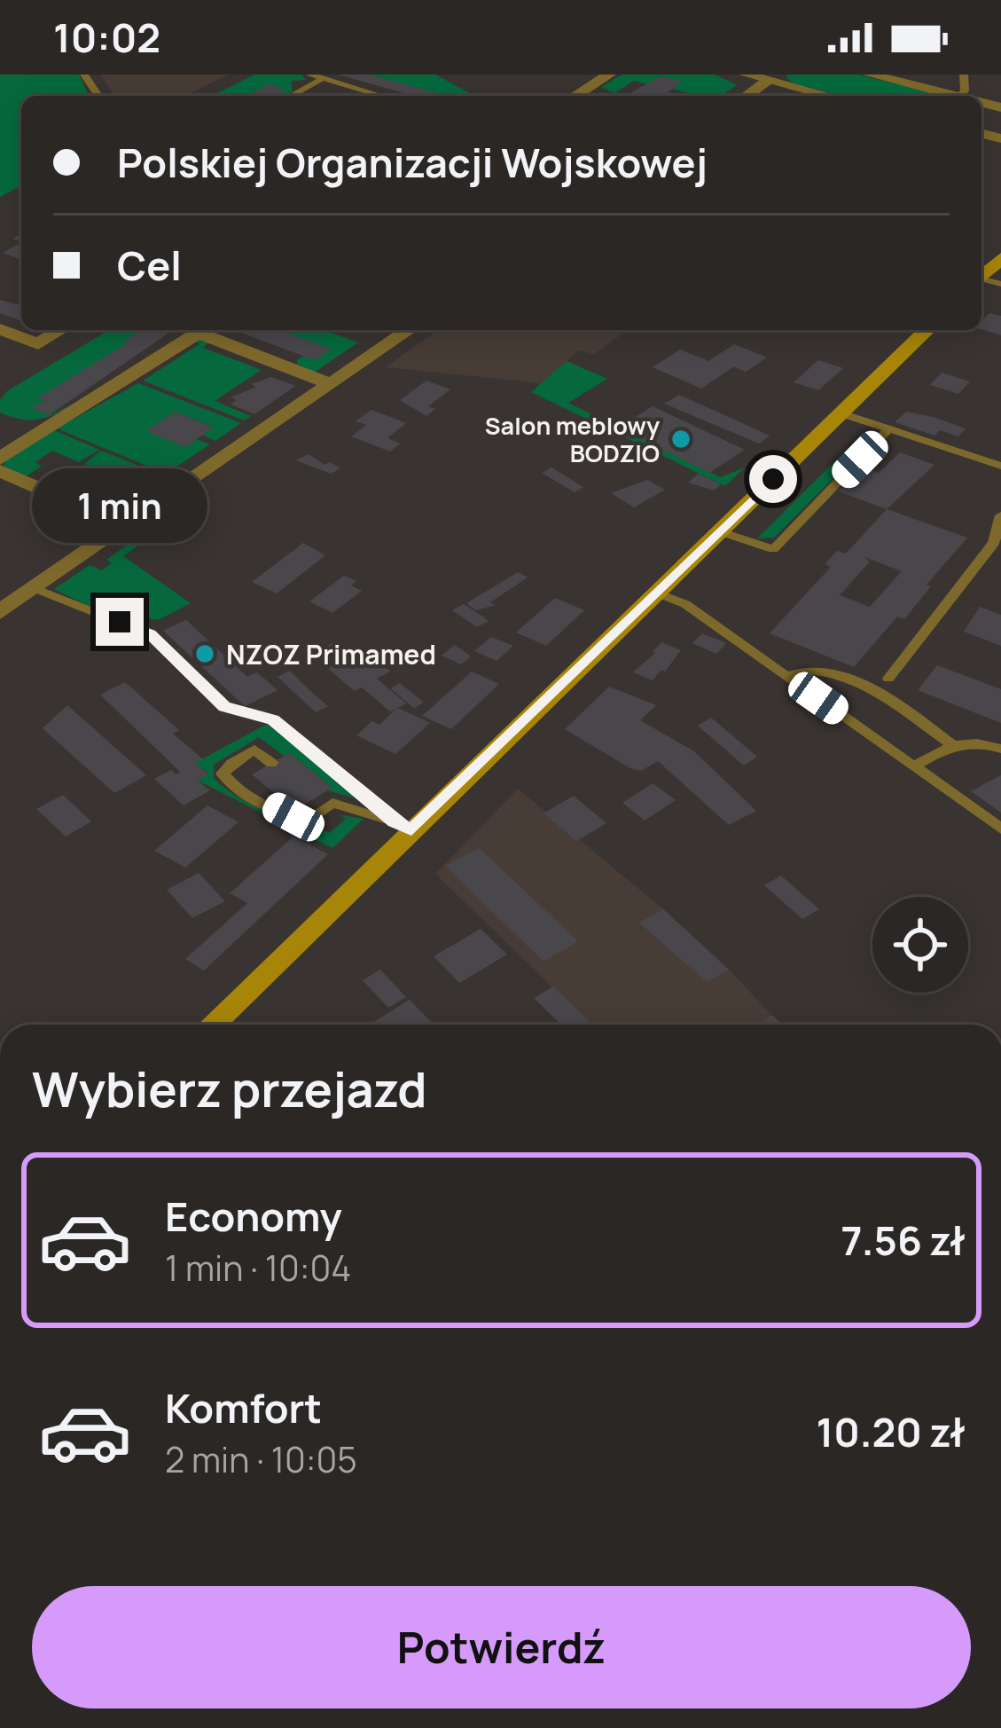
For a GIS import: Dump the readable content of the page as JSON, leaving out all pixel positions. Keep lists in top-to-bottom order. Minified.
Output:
{"places":["Salon meblowy BODZIO","NZOZ Primamed"],"page":{"status":"10:02","banner":["Polskiej Organizacji Wojskowej","Cel"],"bubble":"1 min","heading":"Wybierz przejazd","list":[{"name":"Economy","note":"1 min · 10:04","value":"7.56 zł"},{"name":"Komfort","note":"2 min · 10:05","value":"10.20 zł"}],"buttons":"Potwierdź"}}
